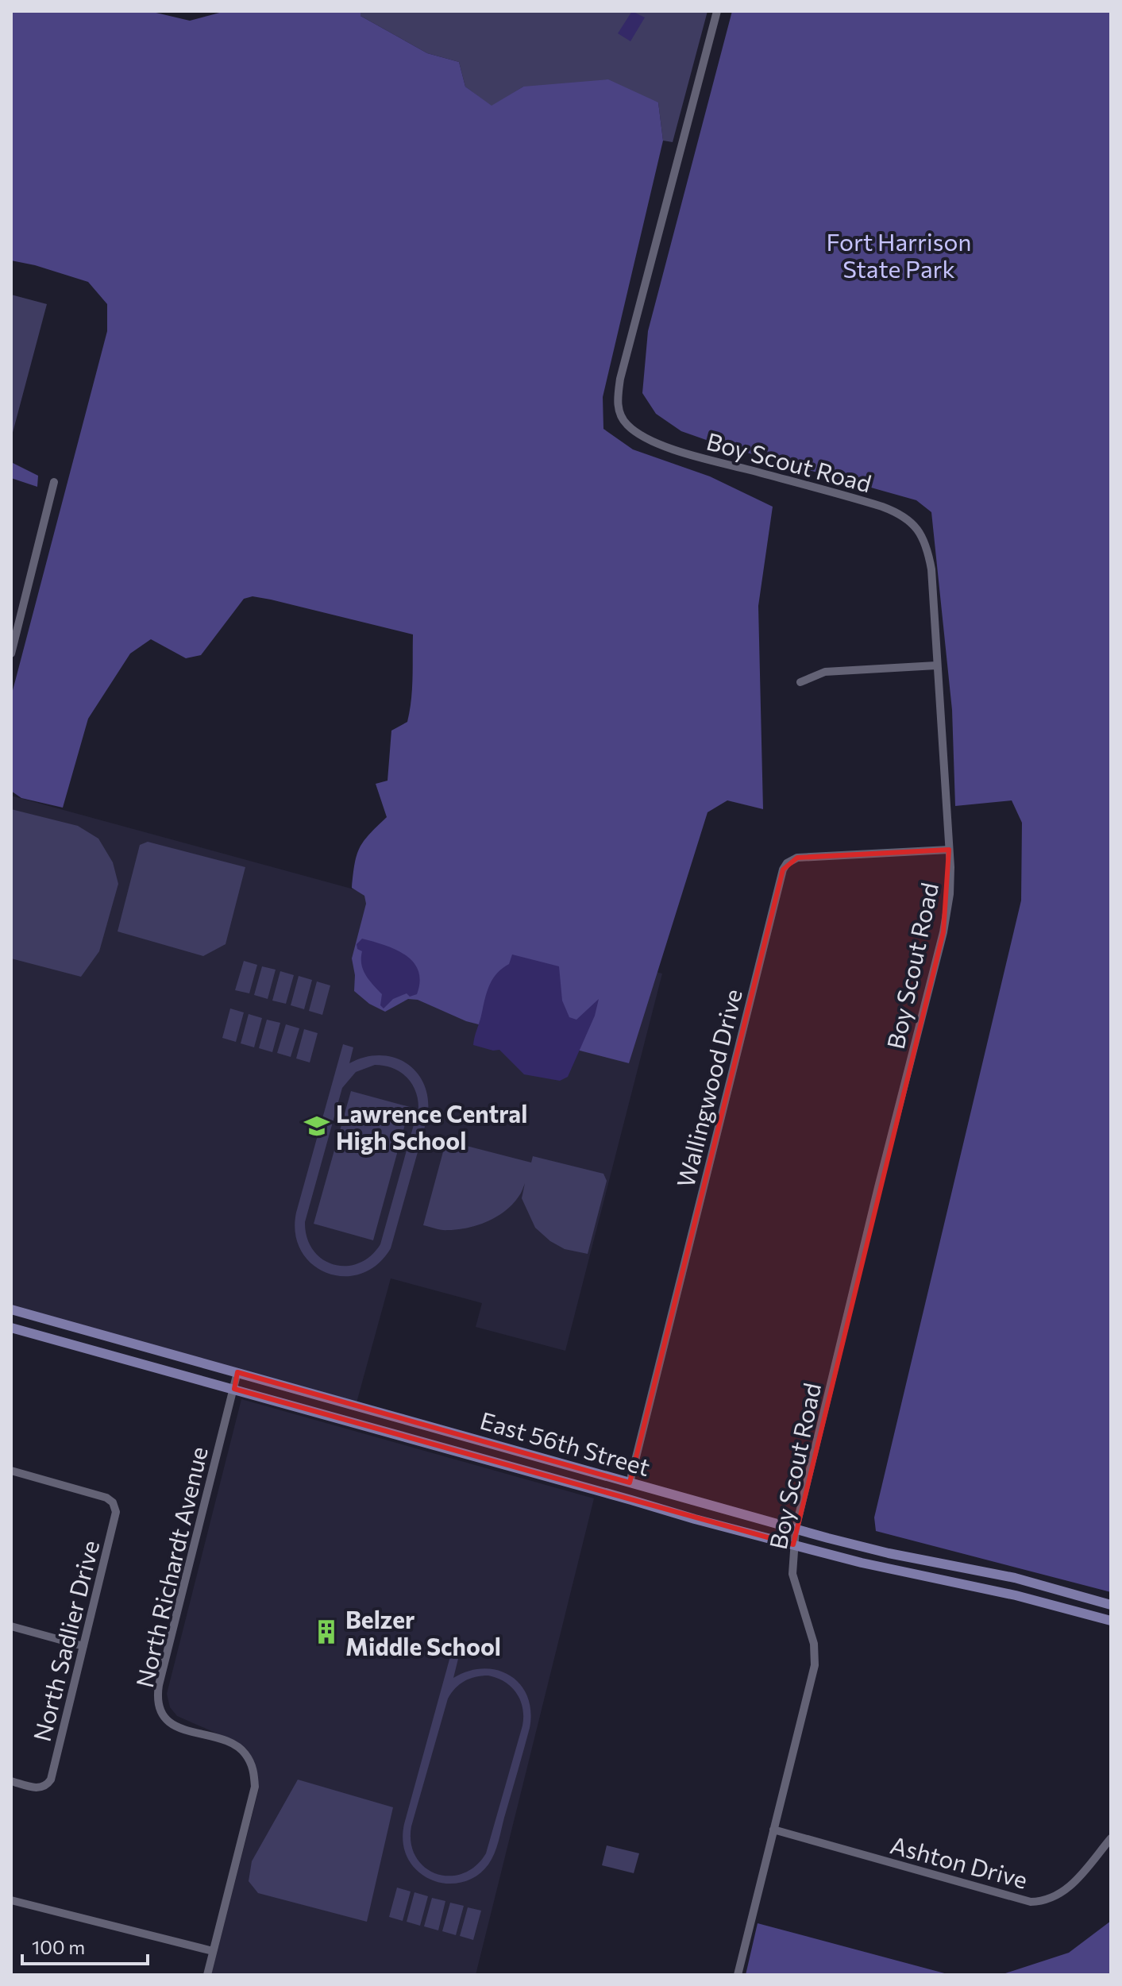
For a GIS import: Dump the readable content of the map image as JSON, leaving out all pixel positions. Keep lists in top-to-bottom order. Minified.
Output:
{"streets":{"main road":["East 56th Street"],"street":["Boy Scout Road","Wallingwood Drive","North Richardt Avenue","North Sadlier Drive","Ashton Drive"]},"crossings":[["Boy Scout Road","Wallingwood Drive"],["Boy Scout Road","East 56th Street"],["Boy Scout Road","Ashton Drive"],["Wallingwood Drive","East 56th Street"],["East 56th Street","North Richardt Avenue"]],"parks":["Fort Harrison State Park"],"places":{"school or university":["Lawrence Central High School"],"building":["Belzer Middle School"]},"scale_bar":"100 m"}
